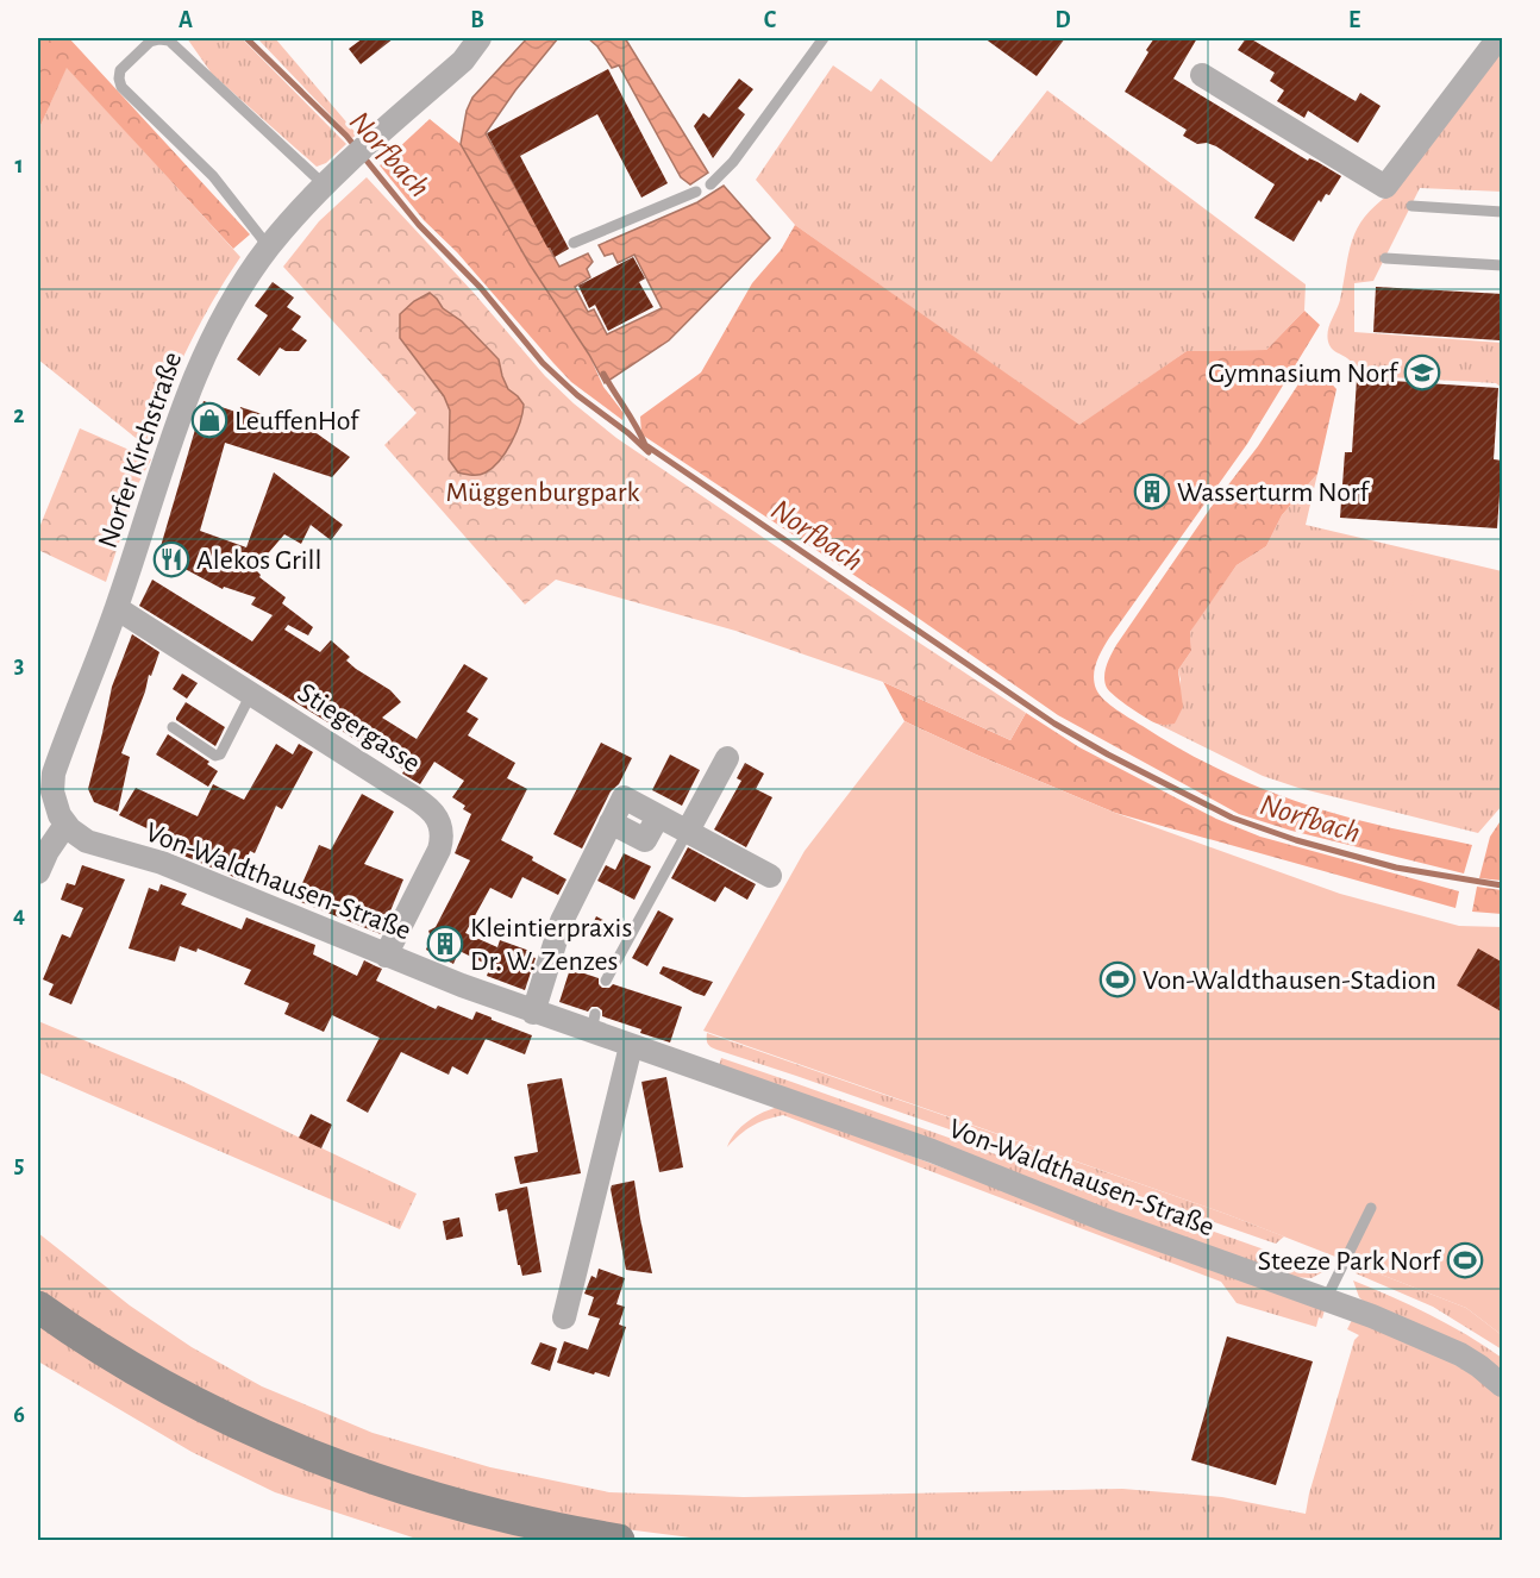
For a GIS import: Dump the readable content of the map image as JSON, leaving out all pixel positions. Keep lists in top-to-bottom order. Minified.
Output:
{"streets":{"street":["Norfer Kirchstraße","Stiegergasse","Von-Waldthausen-Straße"]},"crossings":[["Norfer Kirchstraße","Stiegergasse"],["Norfer Kirchstraße","Von-Waldthausen-Straße"],["Stiegergasse","Von-Waldthausen-Straße"]],"water":["Norfbach"],"parks":["Müggenburgpark"],"places":{"school or university":["Gymnasium Norf"],"shop":["LeuffenHof"],"building":["Wasserturm Norf","Kleintierpraxis Dr. W. Zenzes"],"restaurant":["Alekos Grill"],"sports":["Von-Waldthausen-Stadion","Steeze Park Norf"]},"grid":{"columns":["A","B","C","D","E"],"rows":["1","2","3","4","5","6"]}}
